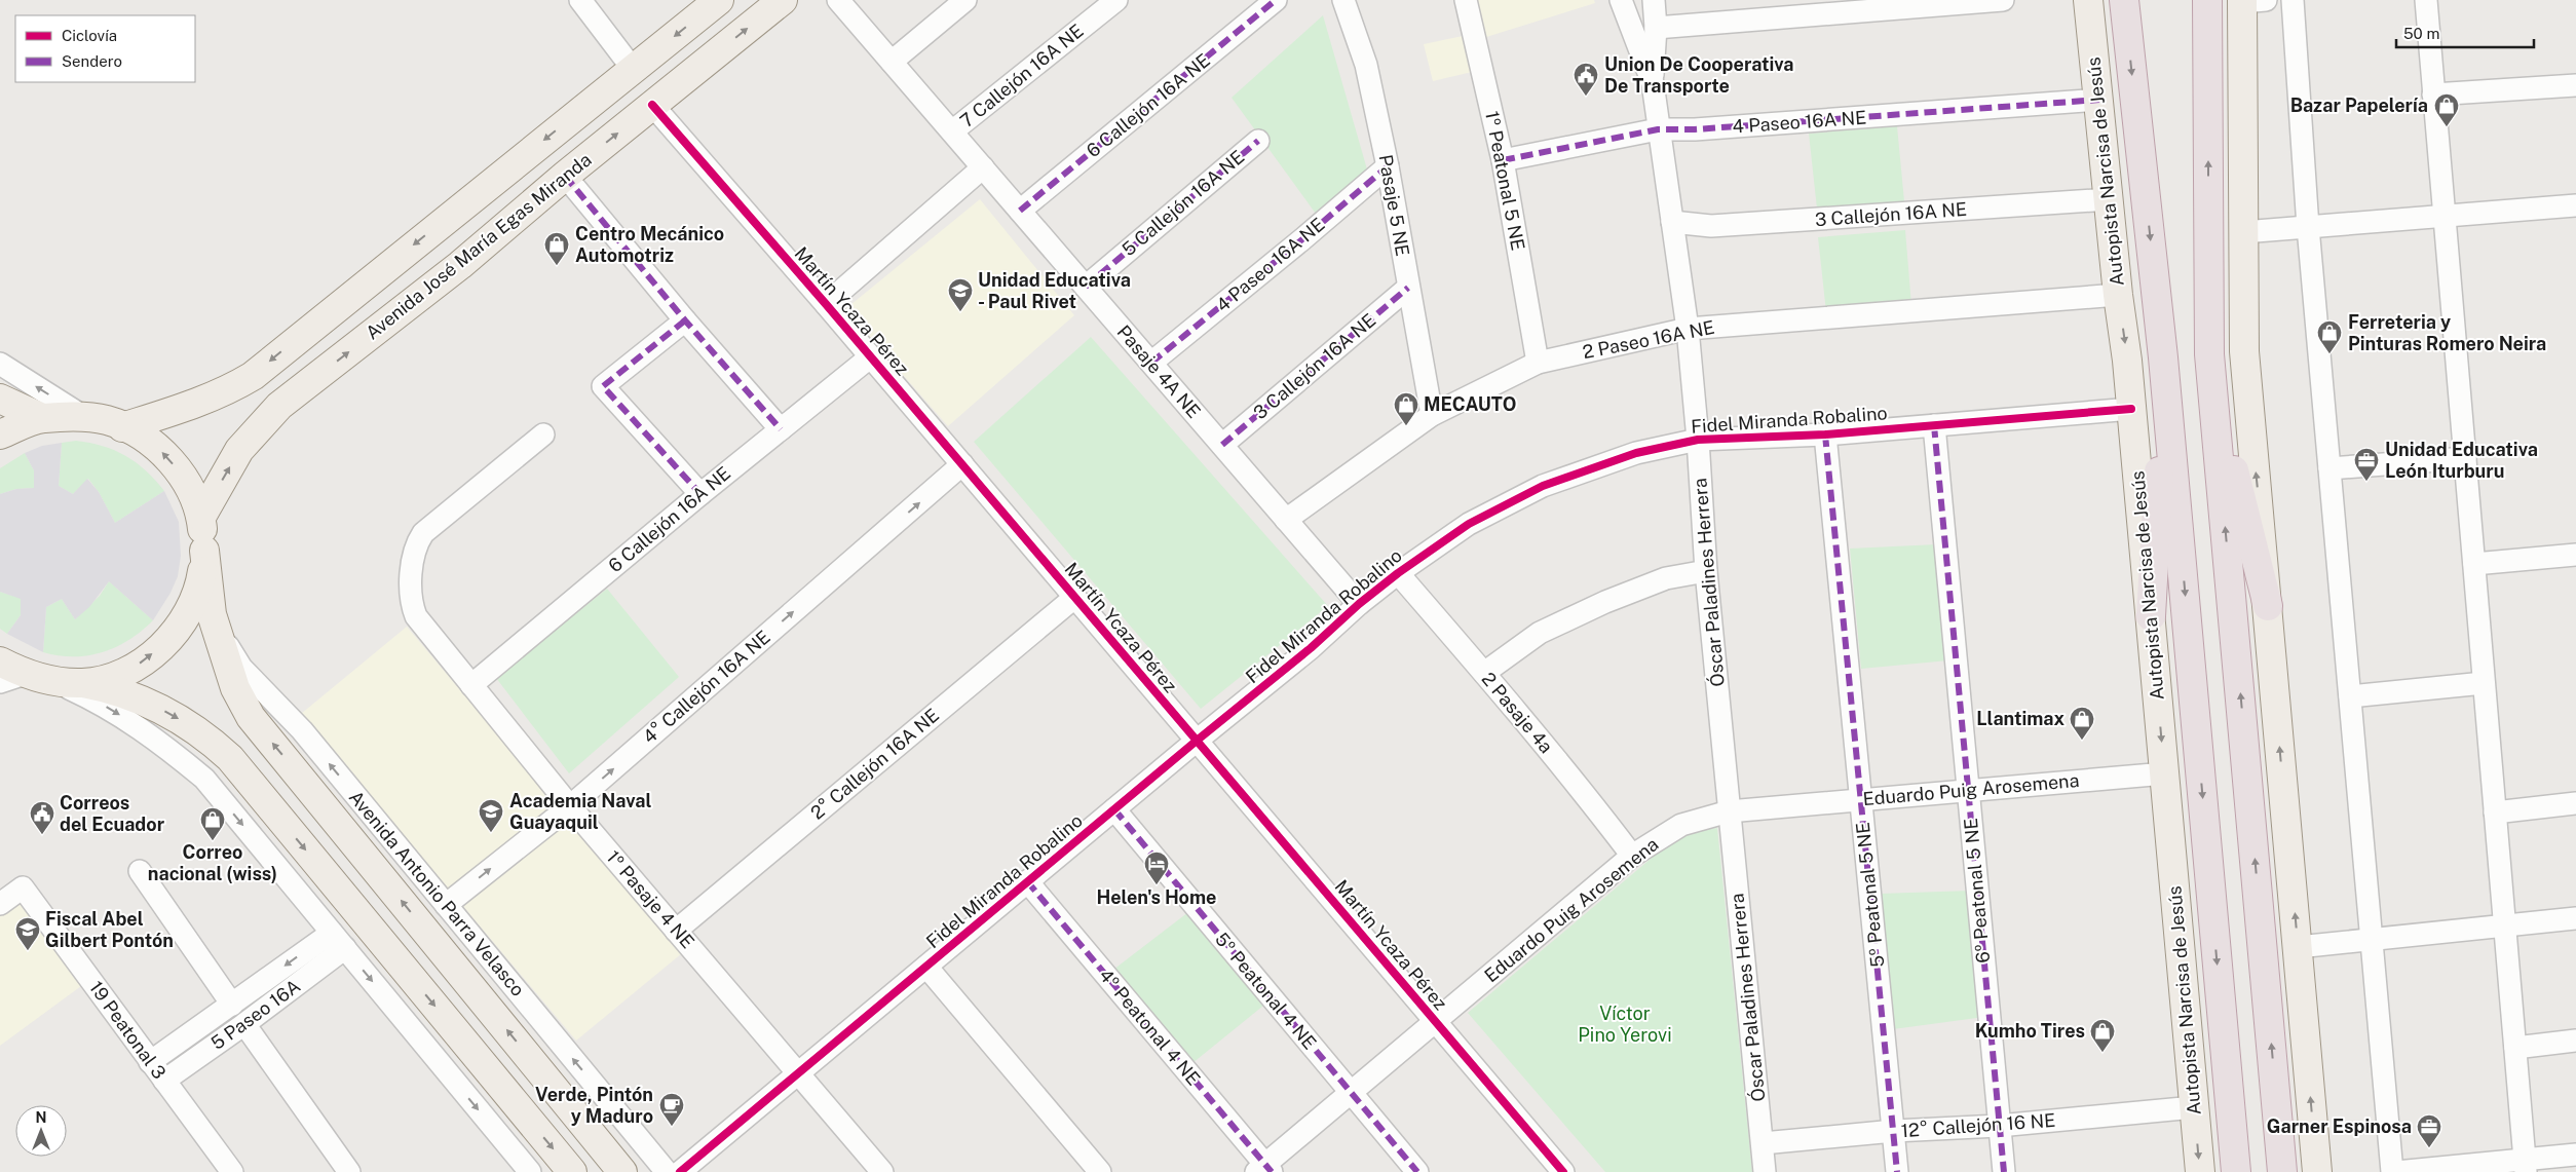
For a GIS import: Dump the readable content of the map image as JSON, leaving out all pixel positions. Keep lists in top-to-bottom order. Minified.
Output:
{"streets":{"highway":["Autopista Narcisa de Jesús"],"main road":["Avenida José María Egas Miranda","Avenida Antonio Parra Velasco"],"street":["7 Callejón 16A NE","6 Callejón 16A NE","4 Paseo 16A NE","1º Peatonal 5 NE","5 Callejón 16A NE","Pasaje 5 NE","3 Callejón 16A NE","Martín Ycaza Pérez","2 Paseo 16A NE","Pasaje 4A NE","Fidel Miranda Robalino","Óscar Paladines Herrera","4° Callejón 16A NE","2 Pasaje 4a","2° Callejón 16A NE","Eduardo Puig Arosemena","6º Peatonal 5 NE","5º Peatonal 5 NE","1º Pasaje 4 NE","5º Peatonal 4 NE","5 Paseo 16A","4º Peatonal 4 NE","19 Peatonal 3","12° Callejón 16 NE"]},"crossings":[["7 Callejón 16A NE","Pasaje 4A NE"],["6 Callejón 16A NE","Martín Ycaza Pérez"],["6 Callejón 16A NE","Pasaje 4A NE"],["6 Callejón 16A NE","1º Pasaje 4 NE"],["4 Paseo 16A NE","Autopista Narcisa de Jesús"],["4 Paseo 16A NE","1º Peatonal 5 NE"],["4 Paseo 16A NE","Pasaje 5 NE"],["4 Paseo 16A NE","Pasaje 4A NE"],["4 Paseo 16A NE","Óscar Paladines Herrera"],["Autopista Narcisa de Jesús","3 Callejón 16A NE"],["Autopista Narcisa de Jesús","2 Paseo 16A NE"],["Autopista Narcisa de Jesús","Fidel Miranda Robalino"],["Autopista Narcisa de Jesús","Eduardo Puig Arosemena"],["Autopista Narcisa de Jesús","12° Callejón 16 NE"],["1º Peatonal 5 NE","2 Paseo 16A NE"],["5 Callejón 16A NE","Pasaje 4A NE"],["Pasaje 5 NE","3 Callejón 16A NE"],["Pasaje 5 NE","2 Paseo 16A NE"],["3 Callejón 16A NE","Pasaje 4A NE"],["3 Callejón 16A NE","Óscar Paladines Herrera"],["Avenida José María Egas Miranda","Martín Ycaza Pérez"],["Martín Ycaza Pérez","Fidel Miranda Robalino"],["Martín Ycaza Pérez","4° Callejón 16A NE"],["Martín Ycaza Pérez","2° Callejón 16A NE"],["Martín Ycaza Pérez","Eduardo Puig Arosemena"],["2 Paseo 16A NE","Pasaje 4A NE"],["2 Paseo 16A NE","Óscar Paladines Herrera"],["Pasaje 4A NE","Fidel Miranda Robalino"],["Fidel Miranda Robalino","Óscar Paladines Herrera"],["Fidel Miranda Robalino","2 Pasaje 4a"],["Fidel Miranda Robalino","6º Peatonal 5 NE"],["Fidel Miranda Robalino","5º Peatonal 5 NE"],["Fidel Miranda Robalino","1º Pasaje 4 NE"],["Fidel Miranda Robalino","5º Peatonal 4 NE"],["Fidel Miranda Robalino","4º Peatonal 4 NE"],["Óscar Paladines Herrera","Eduardo Puig Arosemena"],["Óscar Paladines Herrera","12° Callejón 16 NE"],["4° Callejón 16A NE","Avenida Antonio Parra Velasco"],["4° Callejón 16A NE","1º Pasaje 4 NE"],["2 Pasaje 4a","Eduardo Puig Arosemena"],["2° Callejón 16A NE","1º Pasaje 4 NE"],["Eduardo Puig Arosemena","6º Peatonal 5 NE"],["Eduardo Puig Arosemena","5º Peatonal 5 NE"],["Eduardo Puig Arosemena","5º Peatonal 4 NE"],["Eduardo Puig Arosemena","4º Peatonal 4 NE"],["6º Peatonal 5 NE","12° Callejón 16 NE"],["5º Peatonal 5 NE","12° Callejón 16 NE"],["5 Paseo 16A","19 Peatonal 3"]],"one_way":["4° Callejón 16A NE"],"parks":["Víctor Pino Yerovi"],"places":{"public building":["Union De Cooperativa De Transporte","Correos del Ecuador"],"shop":["Bazar Papelería","Centro Mecánico Automotriz","Ferreteria y Pinturas Romero Neira","MECAUTO","Llantimax","Correo nacional (wiss)","Kumho Tires"],"school or university":["Unidad Educativa - Paul Rivet","Academia Naval Guayaquil","Fiscal Abel Gilbert Pontón"],"office":["Unidad Educativa León Iturburu","Garner Espinosa"],"hotel":["Helen's Home"],"cafe":["Verde, Pintón y Maduro"]},"legend":["Ciclovía","Sendero"],"scale_bar":"50 m","north":"top"}
